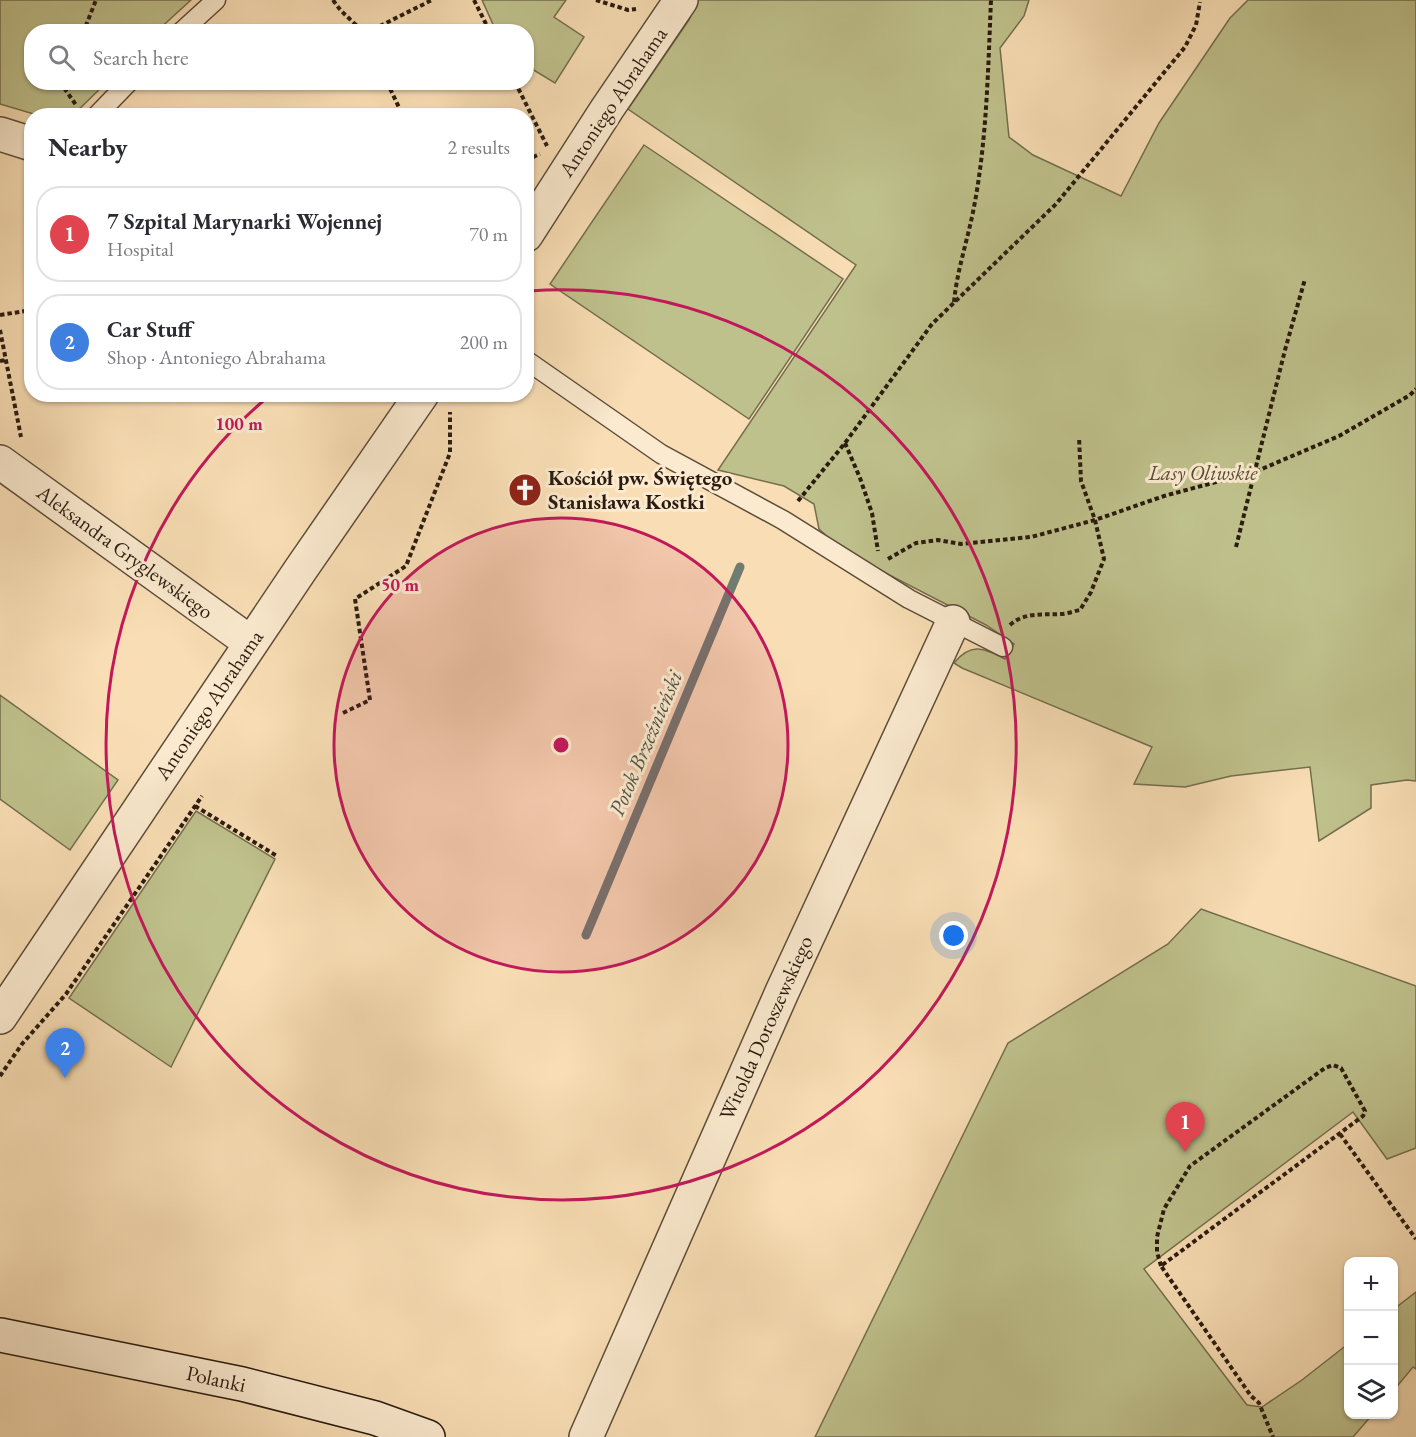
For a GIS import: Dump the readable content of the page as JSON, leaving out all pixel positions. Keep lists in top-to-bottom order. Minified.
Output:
{"streets":{"street":["Antoniego Abrahama","Aleksandra Gryglewskiego","Witolda Doroszewskiego","Polanki"]},"crossings":[["Antoniego Abrahama","Aleksandra Gryglewskiego"]],"water":["Potok Brzeźnieński"],"parks":["Lasy Oliwskie"],"places":{"church":["Kościół pw. Świętego Stanisława Kostki"]},"page":{"search":"Search here","heading":["Nearby","2 results"],"list":[{"mark":"1","name":"7 Szpital Marynarki Wojennej","note":"Hospital","value":"70 m"},{"mark":"2","name":"Car Stuff","note":"Shop · Antoniego Abrahama","value":"200 m"}],"pins":["2","1"],"map_buttons":["+","−"]},"rings":["100 m","50 m"]}
